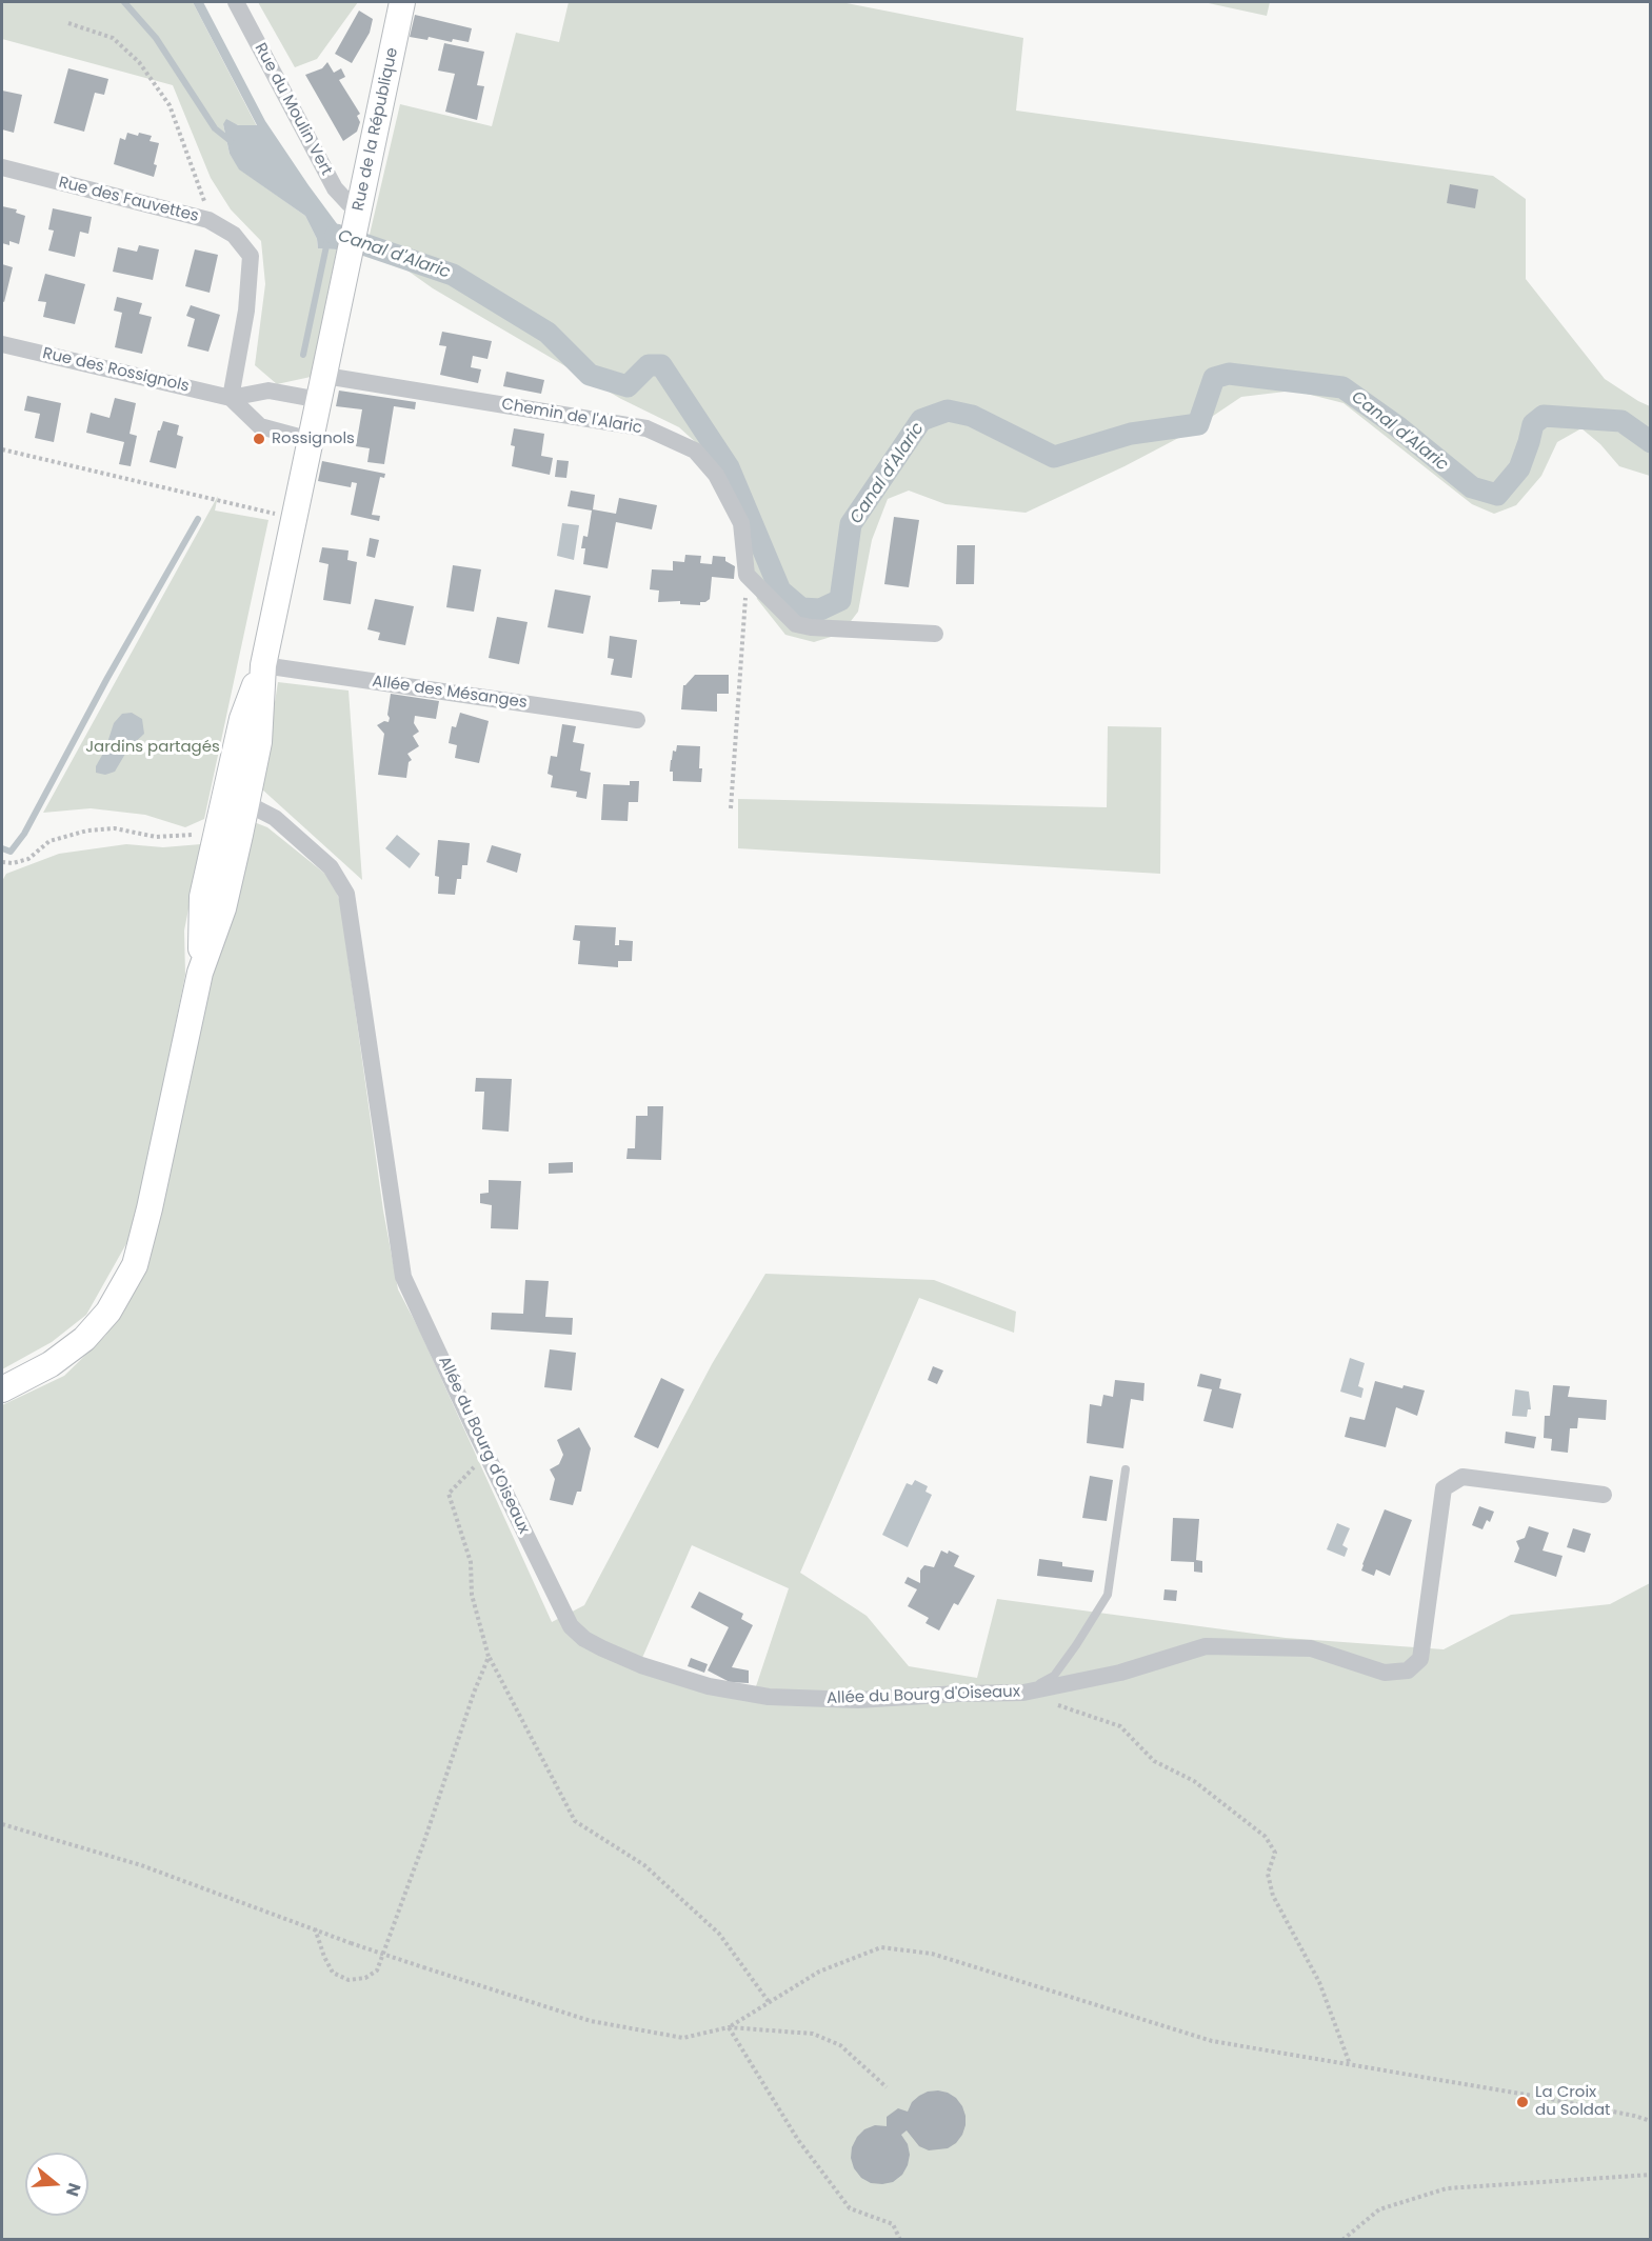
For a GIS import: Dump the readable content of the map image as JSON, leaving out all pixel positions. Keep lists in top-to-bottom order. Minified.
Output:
{"streets":{"street":["Rue du Moulin Vert","Rue de la République","Rue des Fauvettes","Rue des Rossignols","Chemin de l'Alaric","Allée des Mésanges","Allée du Bourg d'Oiseaux"]},"crossings":[["Rue du Moulin Vert","Rue de la République"],["Rue de la République","Rue des Rossignols"],["Rue de la République","Chemin de l'Alaric"],["Rue de la République","Allée des Mésanges"],["Rue de la République","Allée du Bourg d'Oiseaux"],["Rue des Fauvettes","Rue des Rossignols"]],"water":["Canal d'Alaric"],"parks":["Jardins partagés"],"places":["Rossignols","La Croix du Soldat"],"north":"right"}
